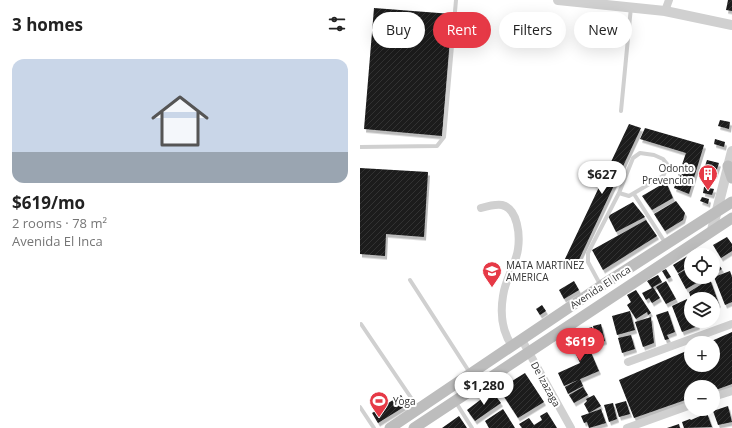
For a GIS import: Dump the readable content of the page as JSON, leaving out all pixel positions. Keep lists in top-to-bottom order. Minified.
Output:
{"streets":{"main road":["Avenida El Inca"],"street":["De Izazaga"]},"crossings":[["Avenida El Inca","De Izazaga"]],"places":{"building":["Odonto Prevencion"],"school or university":["MATA MARTINEZ AMERICA"],"sports":["Yoga"]},"page":{"heading":"3 homes","chip":["Buy","Rent","Filters","New"],"list":[{"name":"$619/mo","note":"2 rooms · 78 m² · Avenida El Inca"}],"price":["$627","$619","$1,280"],"map_buttons":["+","−"]}}
